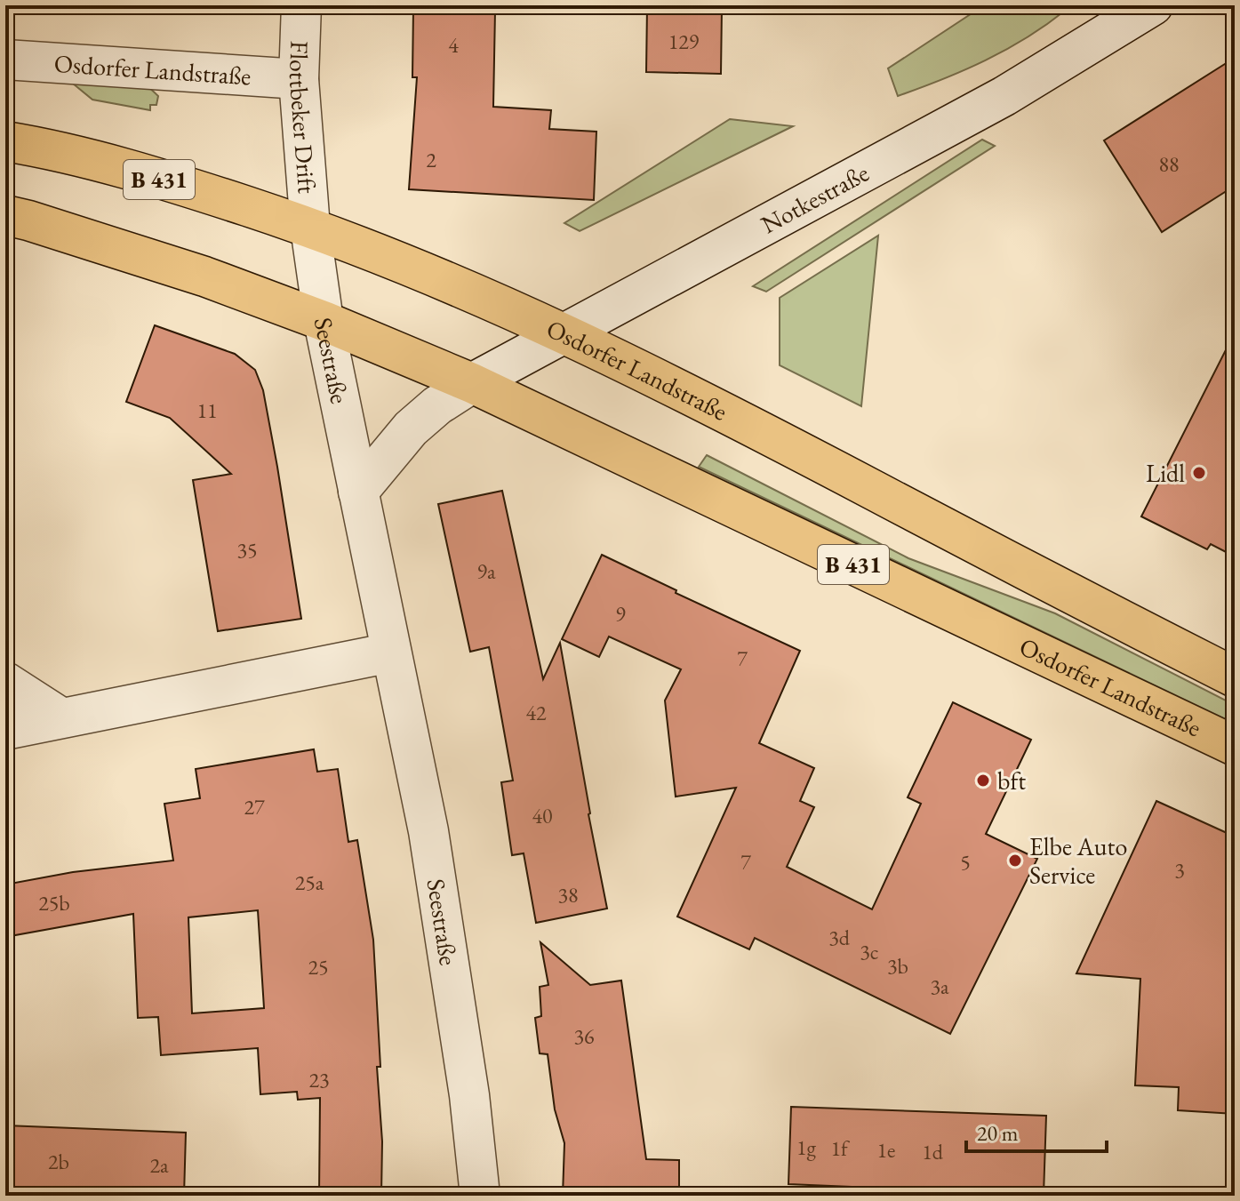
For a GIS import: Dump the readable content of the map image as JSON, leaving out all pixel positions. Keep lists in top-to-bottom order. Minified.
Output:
{"streets":{"main road":["Osdorfer Landstraße","B 431"],"street":["Flottbeker Drift","Notkestraße","Seestraße"]},"crossings":[["Osdorfer Landstraße","Flottbeker Drift"],["Osdorfer Landstraße","Notkestraße"],["Osdorfer Landstraße","Seestraße"],["Flottbeker Drift","Seestraße"]],"places":["Lidl","bft","Elbe Auto Service"],"house_numbers":["129","4","2","88","11","35","9a","9","7","42","27","40","7","5","3","25a","38","25b","3d","3c","3b","25","3a","36","23","1g","1f","1e","1d","2b","2a"],"scale_bar":"20 m"}
